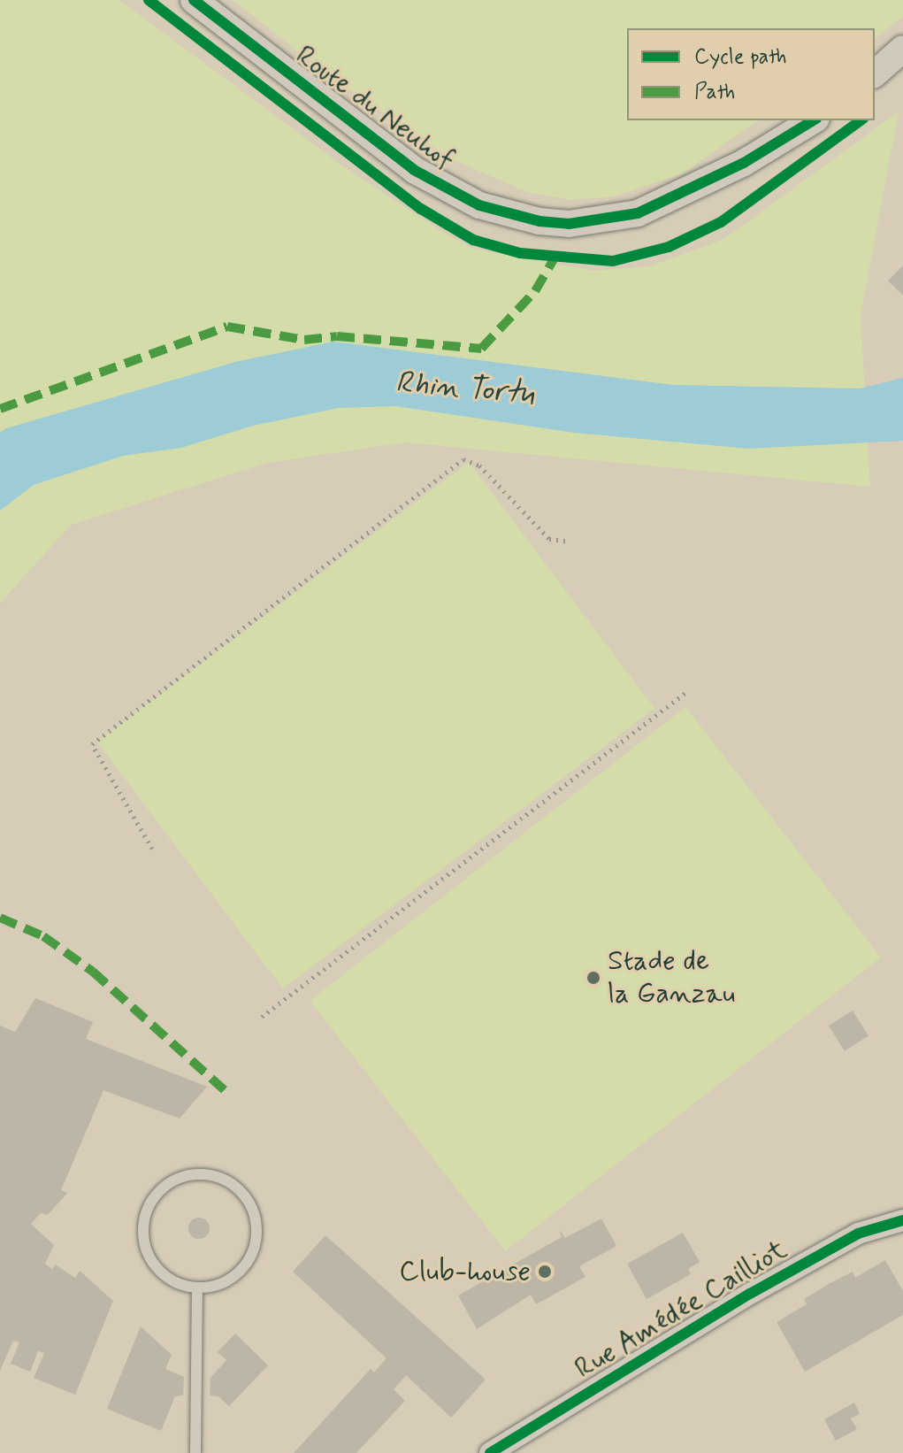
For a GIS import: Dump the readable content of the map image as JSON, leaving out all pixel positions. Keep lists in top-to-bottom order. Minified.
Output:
{"streets":{"street":["Route du Neuhof","Rue Amédée Cailliot"]},"water":["Rhin Tortu"],"places":["Stade de la Ganzau","Club-house"],"legend":["Cycle path","Path"]}
